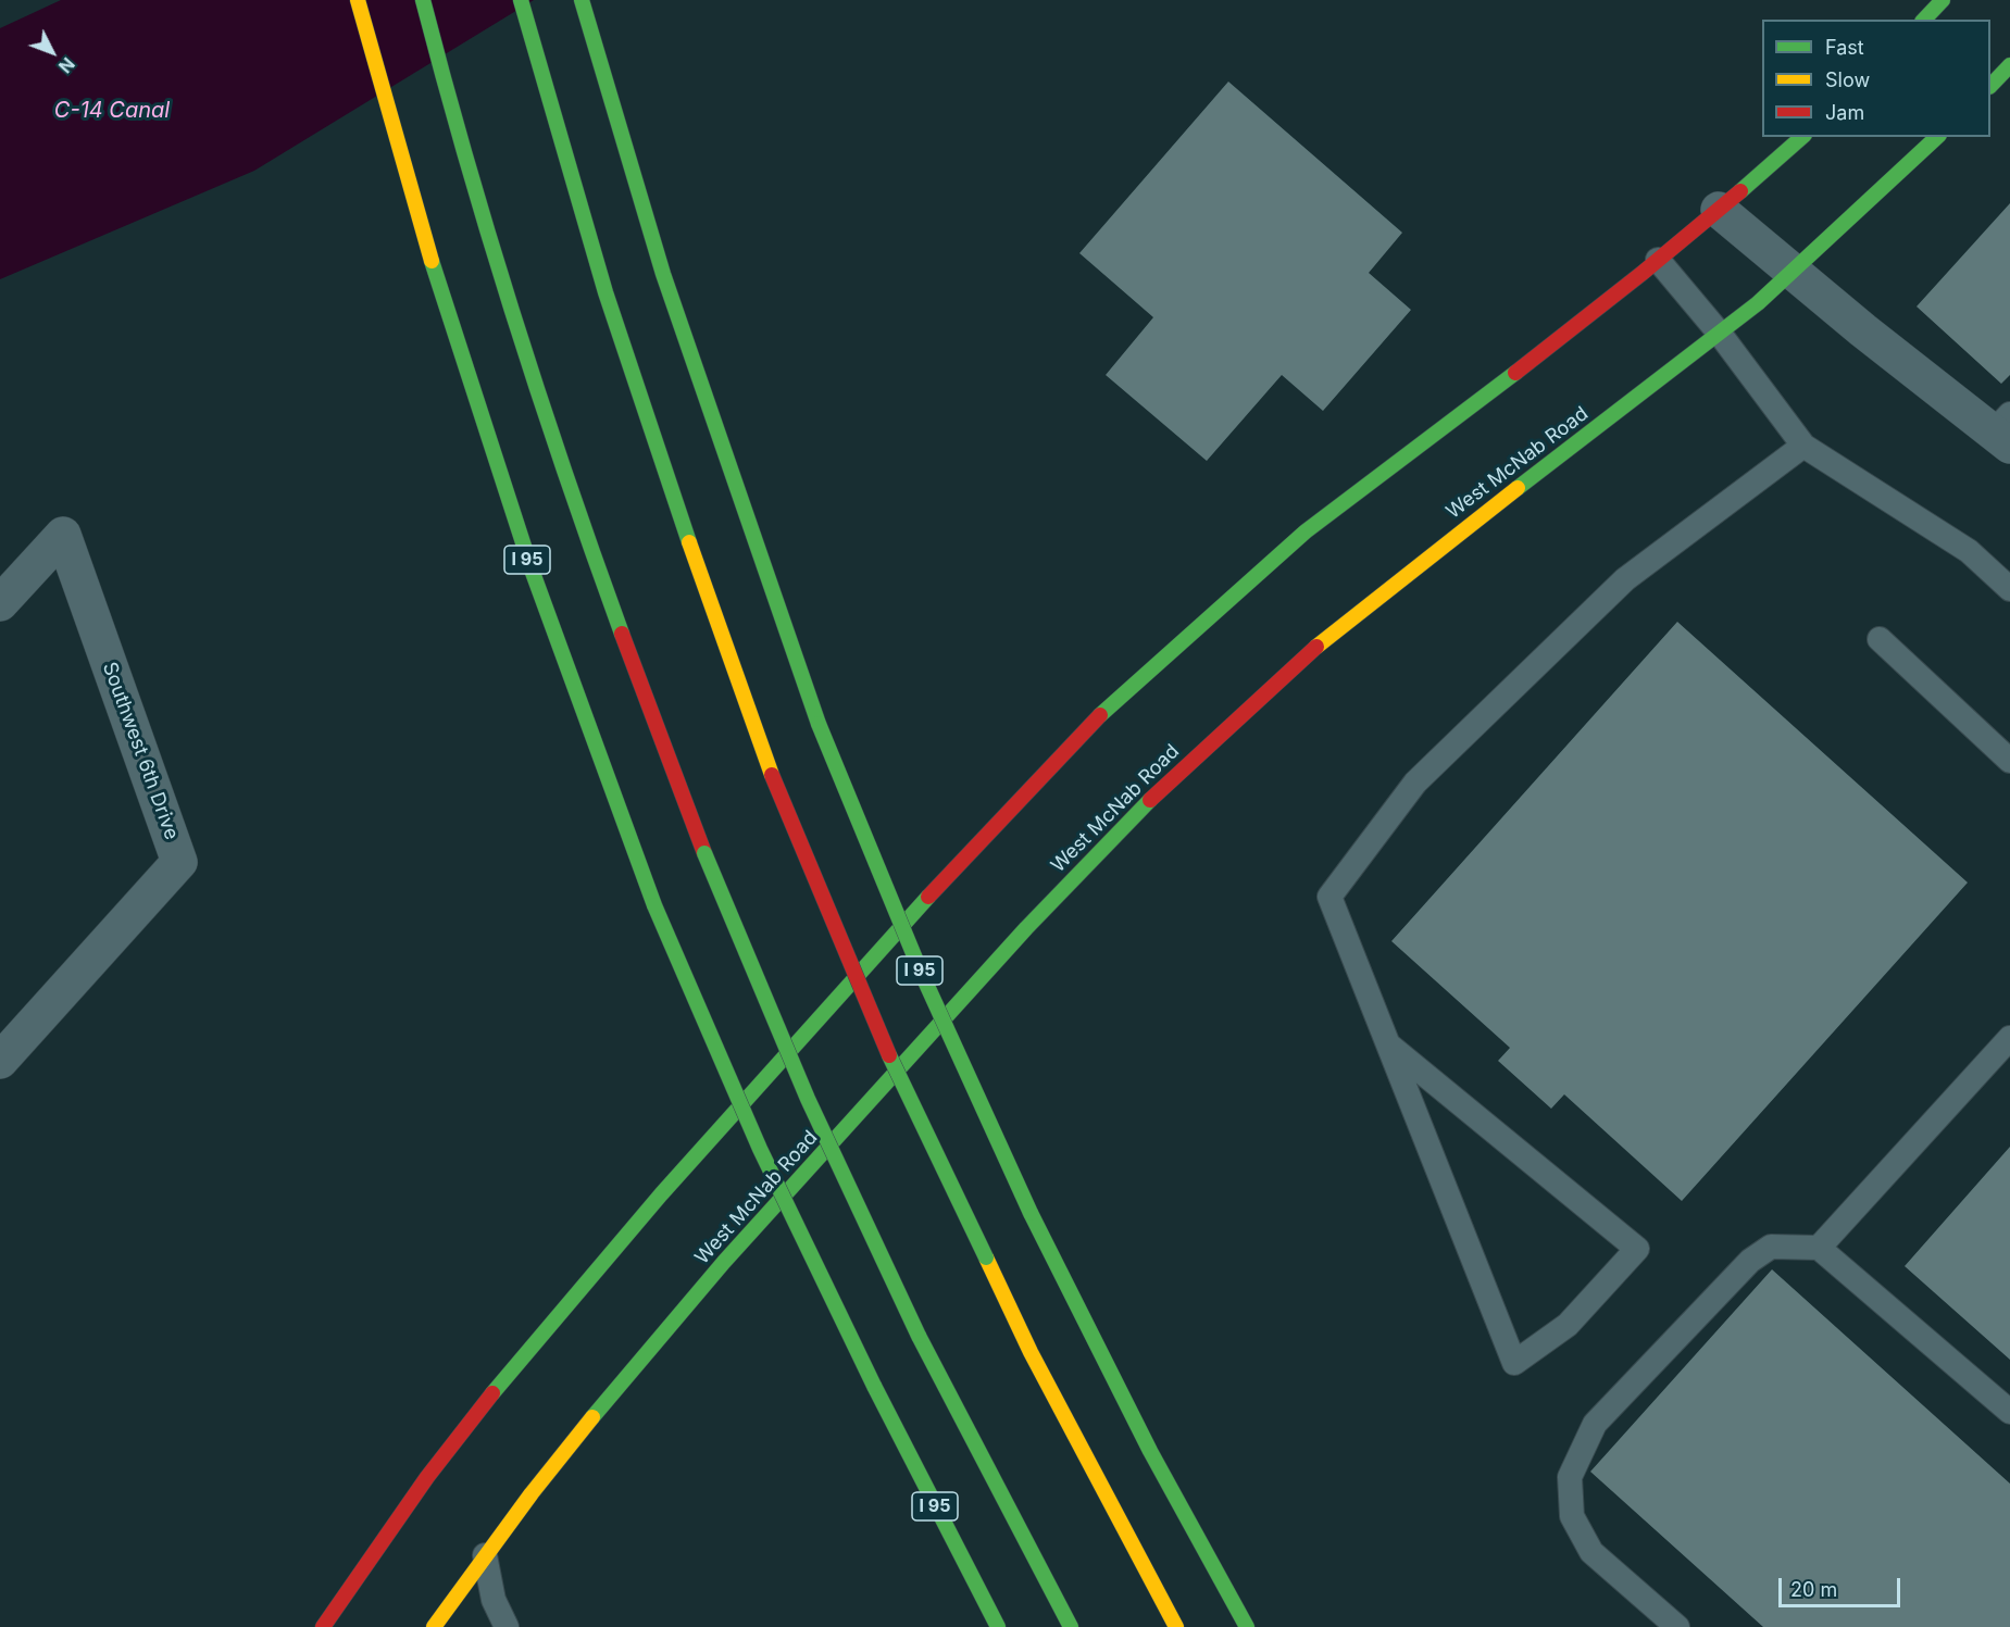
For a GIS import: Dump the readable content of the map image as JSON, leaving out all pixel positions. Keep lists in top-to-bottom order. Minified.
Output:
{"streets":{"main road":["West McNab Road","I 95"],"street":["Southwest 6th Drive"]},"water":["C-14 Canal"],"legend":["Fast","Slow","Jam"],"scale_bar":"20 m","north":"bottom right"}
